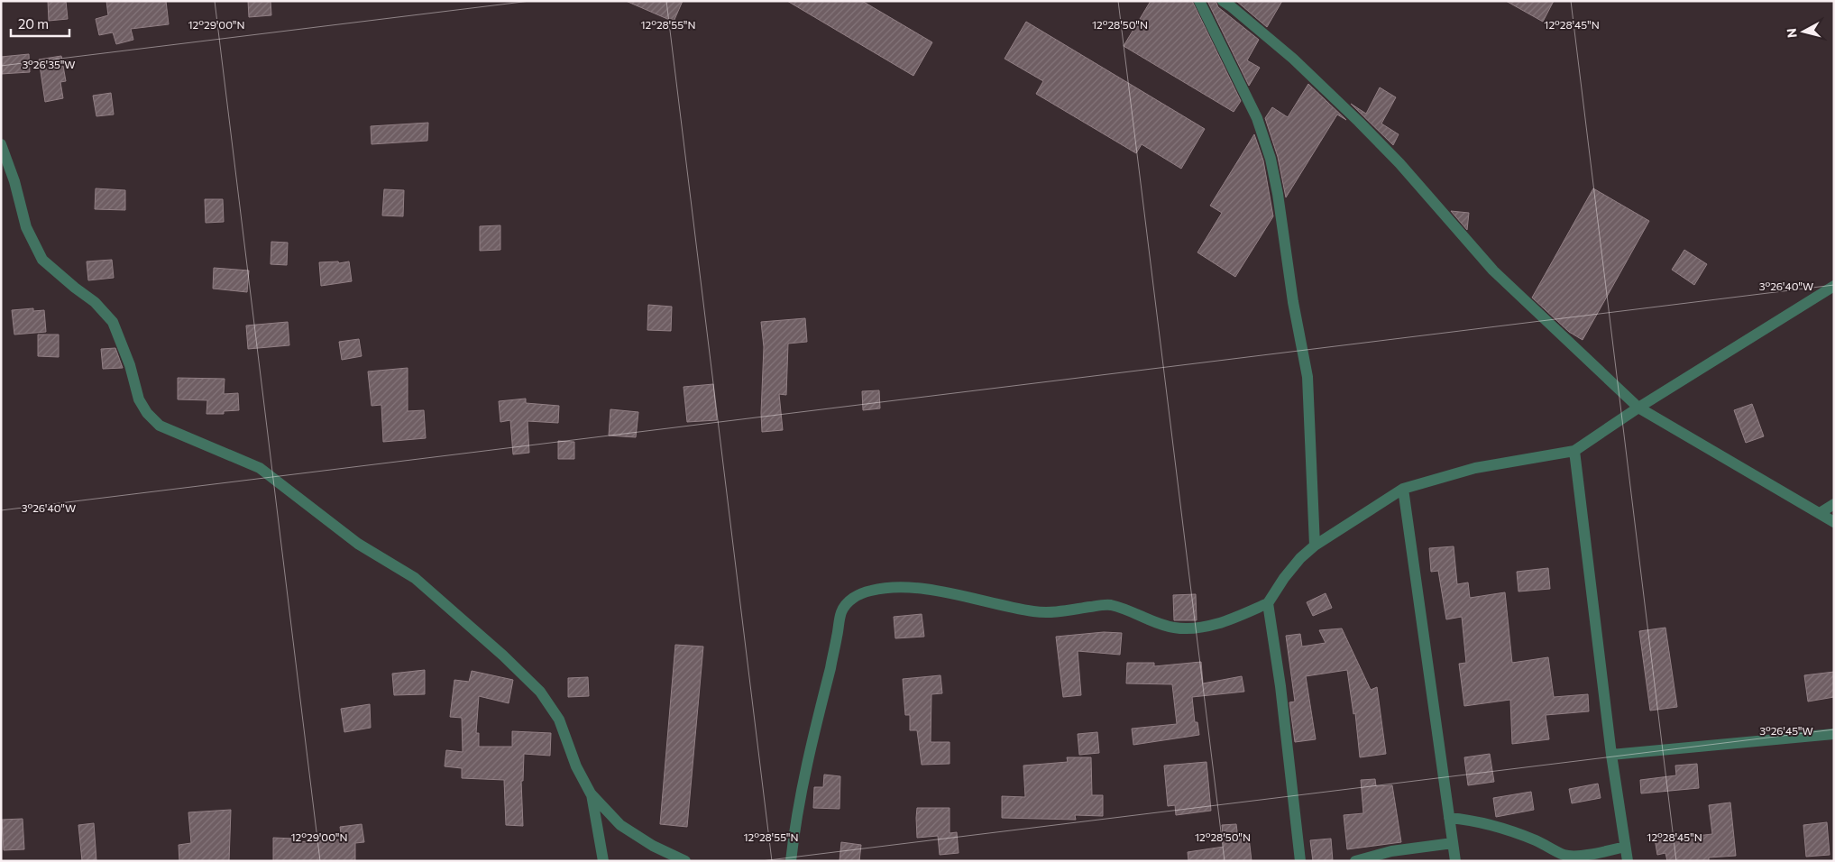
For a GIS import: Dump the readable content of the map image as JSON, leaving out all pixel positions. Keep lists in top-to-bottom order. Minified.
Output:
{"scale_bar":"20 m","north":"left","coordinates":["12°29'00\"N","12°28'55\"N","12°28'50\"N","12°28'45\"N","3°26'35\"W","3°26'40\"W","3°26'45\"W"]}
